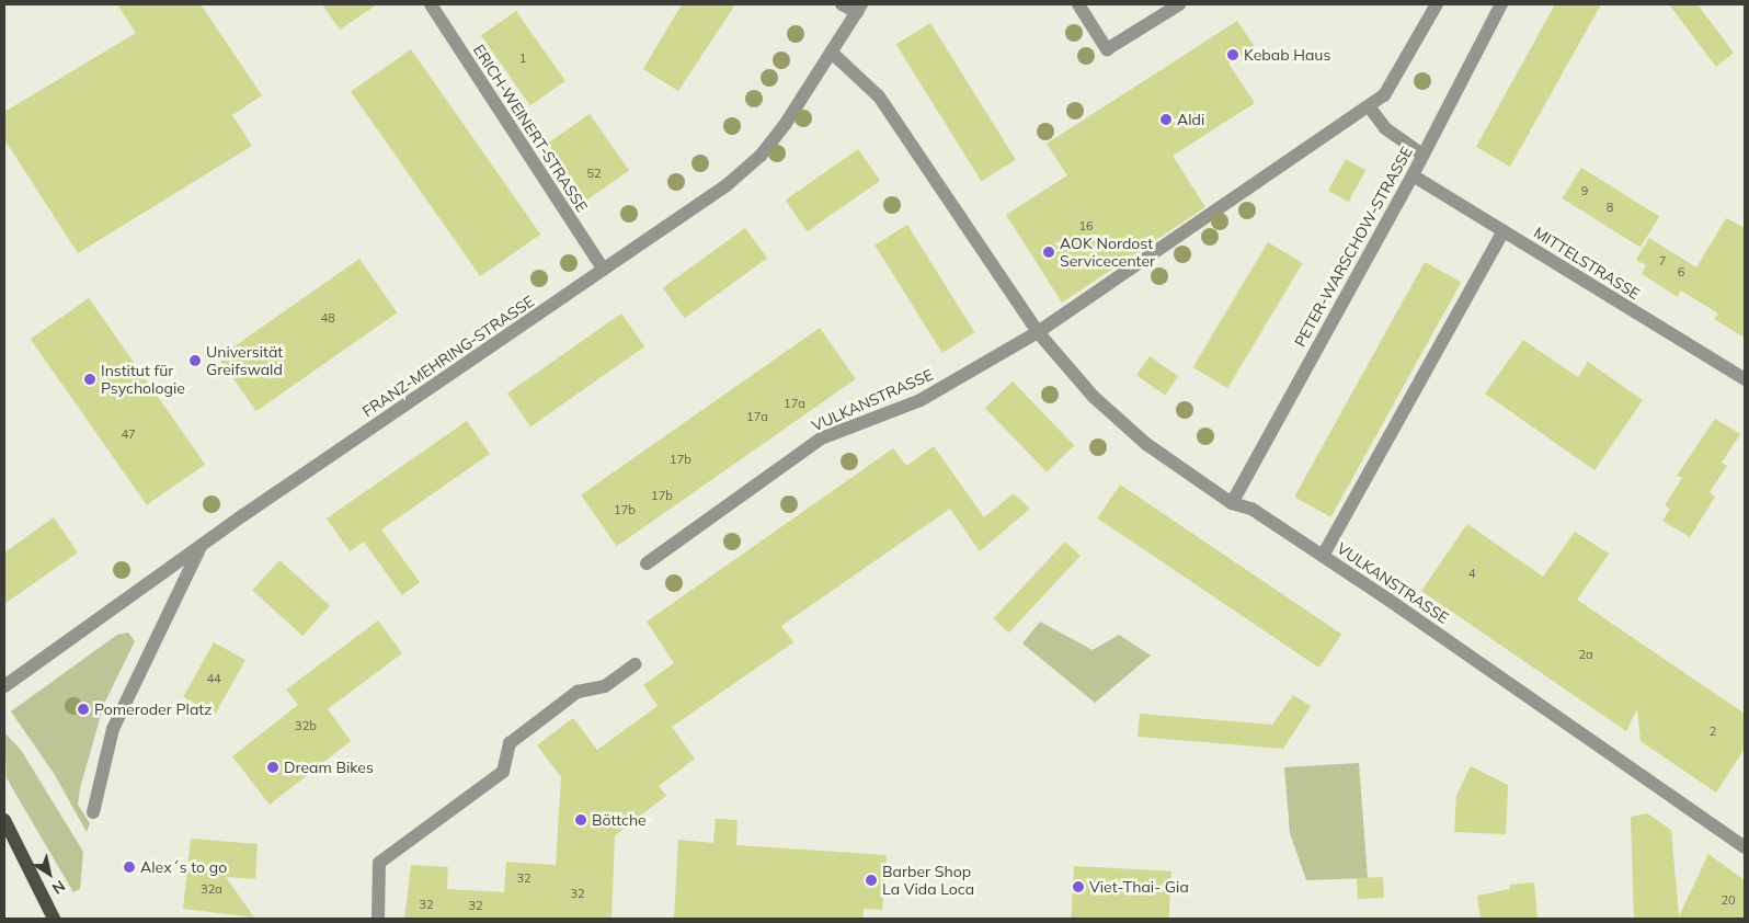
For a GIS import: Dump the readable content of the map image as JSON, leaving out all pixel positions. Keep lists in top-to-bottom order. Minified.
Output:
{"streets":{"street":["ERICH-WEINERT-STRASSE","PETER-WARSCHOW-STRASSE","MITTELSTRASSE","FRANZ-MEHRING-STRASSE","VULKANSTRASSE"]},"crossings":[["ERICH-WEINERT-STRASSE","FRANZ-MEHRING-STRASSE"],["PETER-WARSCHOW-STRASSE","MITTELSTRASSE"],["PETER-WARSCHOW-STRASSE","VULKANSTRASSE"],["FRANZ-MEHRING-STRASSE","VULKANSTRASSE"]],"places":["Kebab Haus","Aldi","AOK Nordost Servicecenter","Universität Greifswald","Institut für Psychologie","Pomeroder Platz","Dream Bikes","Böttche","Alex´s to go","Barber Shop La Vida Loca","Viet-Thai- Gia"],"house_numbers":["1","52","9","8","16","7","6","48","17a","17a","47","17b","17b","17b","4","2a","44","32b","2","32","32a","32","20","32","32"],"north":"bottom right"}
